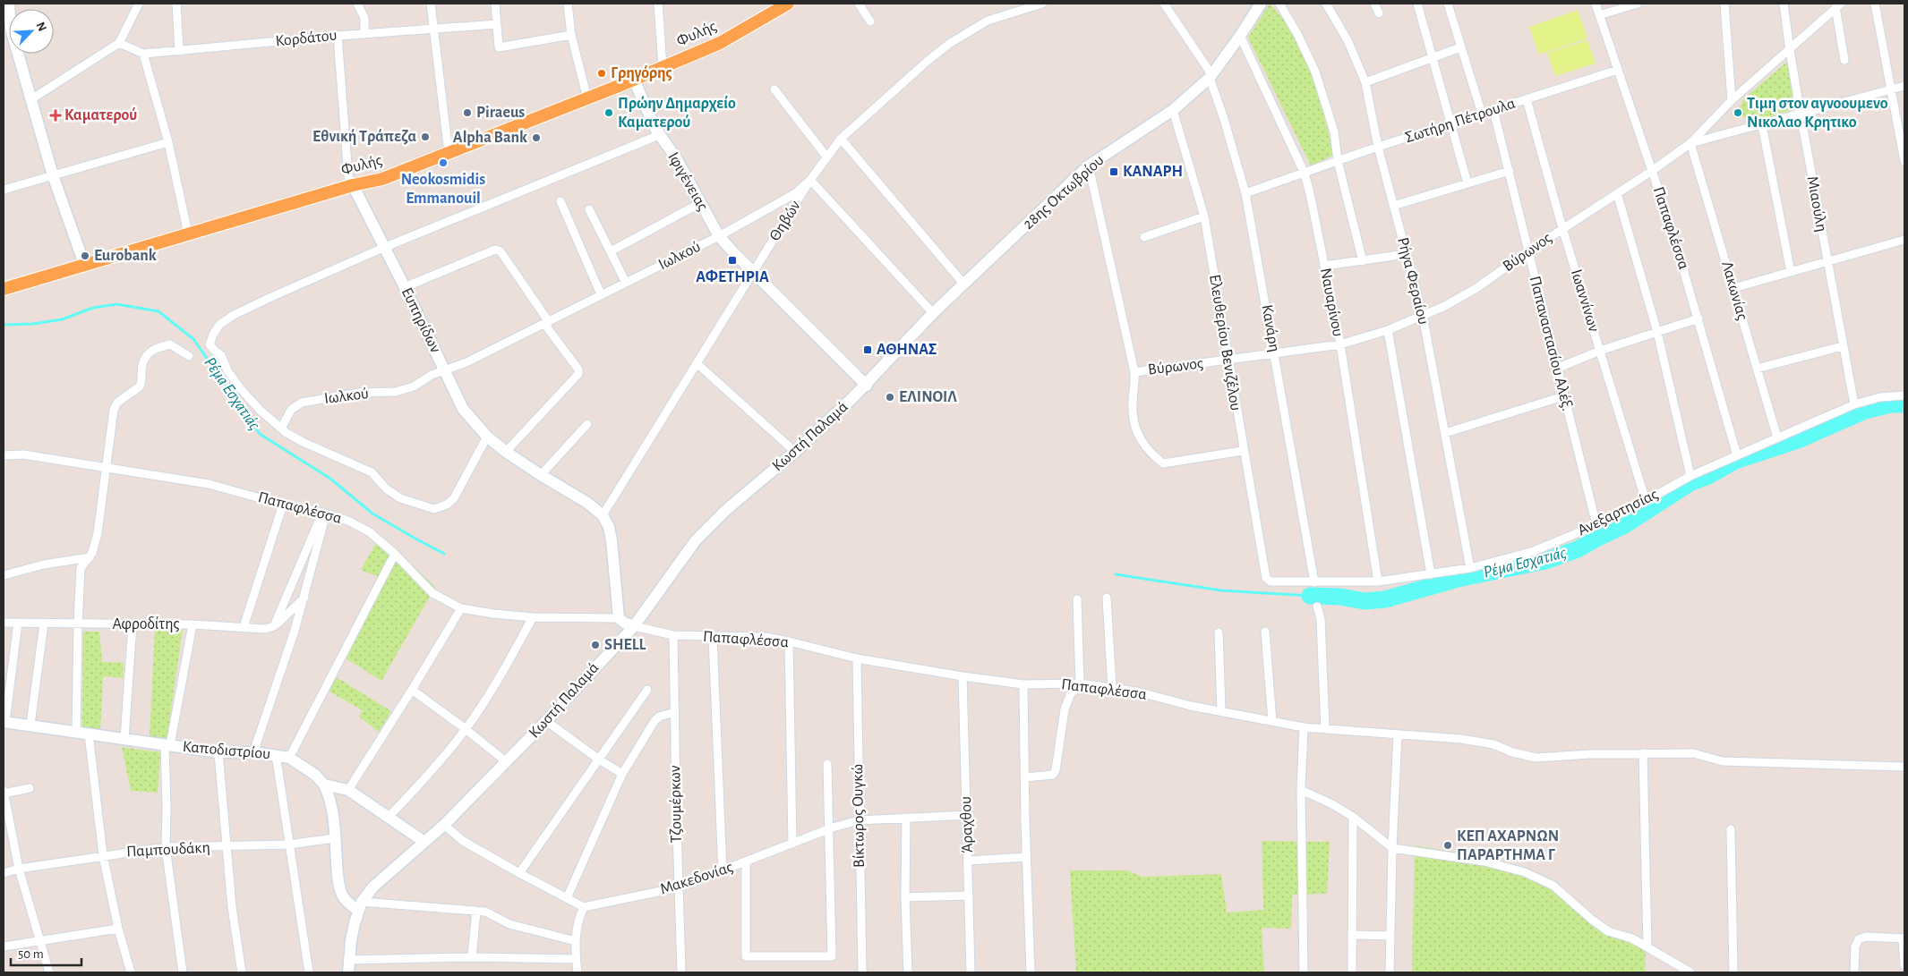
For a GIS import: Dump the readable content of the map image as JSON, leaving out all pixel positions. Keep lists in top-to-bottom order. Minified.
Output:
{"streets":{"main road":["Φυλής"],"street":["Κορδάτου","Σωτήρη Πέτρουλα","Ιφιγένειας","28ης Οκτωβρίου","Μιαούλη","Θηβών","Παπαφλέσσα","Βύρωνος","Ιωλκού","Ρήγα Φεραίου","Λακωνίας","Ιωαννίνων","Ναυαρίνου","Ευπηρίδων","Κανάρη","Ελευθερίου Βενιζέλου","Παπαναστασίου Αλέξ.","Κωστή Παλαμά","Ανεξαρτησίας","Αφροδίτης","Καποδιστρίου","Τζουμέρκων","Βίκτωρος Ουγκώ","Άραχθου","Παμπουδάκη","Μακεδονίας"]},"crossings":[["Φυλής","Ιφιγένειας"],["Φυλής","Ευπηρίδων"],["Σωτήρη Πέτρουλα","Παπαφλέσσα"],["Σωτήρη Πέτρουλα","Ρήγα Φεραίου"],["Σωτήρη Πέτρουλα","Ιωαννίνων"],["Σωτήρη Πέτρουλα","Ναυαρίνου"],["Σωτήρη Πέτρουλα","Κανάρη"],["Σωτήρη Πέτρουλα","Παπαναστασίου Αλέξ."],["Ιφιγένειας","Θηβών"],["Ιφιγένειας","Ιωλκού"],["28ης Οκτωβρίου","Ναυαρίνου"],["28ης Οκτωβρίου","Κανάρη"],["28ης Οκτωβρίου","Ελευθερίου Βενιζέλου"],["28ης Οκτωβρίου","Κωστή Παλαμά"],["Μιαούλη","Βύρωνος"],["Μιαούλη","Ανεξαρτησίας"],["Θηβών","Ιωλκού"],["Θηβών","Ευπηρίδων"],["Παπαφλέσσα","Βύρωνος"],["Παπαφλέσσα","Κωστή Παλαμά"],["Παπαφλέσσα","Ανεξαρτησίας"],["Παπαφλέσσα","Τζουμέρκων"],["Παπαφλέσσα","Βίκτωρος Ουγκώ"],["Παπαφλέσσα","Άραχθου"],["Βύρωνος","Ρήγα Φεραίου"],["Βύρωνος","Λακωνίας"],["Βύρωνος","Ιωαννίνων"],["Βύρωνος","Ναυαρίνου"],["Βύρωνος","Κανάρη"],["Βύρωνος","Ελευθερίου Βενιζέλου"],["Βύρωνος","Παπαναστασίου Αλέξ."],["Ιωλκού","Ευπηρίδων"],["Ρήγα Φεραίου","Ανεξαρτησίας"],["Λακωνίας","Ανεξαρτησίας"],["Ιωαννίνων","Ανεξαρτησίας"],["Ναυαρίνου","Ανεξαρτησίας"],["Κανάρη","Ανεξαρτησίας"],["Ελευθερίου Βενιζέλου","Ανεξαρτησίας"],["Παπαναστασίου Αλέξ.","Ανεξαρτησίας"],["Κωστή Παλαμά","Καποδιστρίου"],["Αφροδίτης","Καποδιστρίου"],["Αφροδίτης","Παμπουδάκη"],["Τζουμέρκων","Μακεδονίας"],["Βίκτωρος Ουγκώ","Μακεδονίας"],["Άραχθου","Μακεδονίας"]],"water":["Ρέμα Εσχατιάς"],"places":{"other":["Γρηγόρης","Piraeus","Πρώην Δημαρχείο Καματερού","Τιμη στον αγνοουμενο Νικολαο Κρητικο","Εθνική Τράπεζα","Alpha Bank","Neokosmidis Emmanouil","Eurobank","ΕΛΙΝΟΙΛ","SHELL","ΚΕΠ ΑΧΑΡΝΩΝ ΠΑΡΑΡΤΗΜΑ Γ"],"health":["Καματερού"],"transit":["ΚΑΝΑΡΗ","ΑΦΕΤΗΡΙΑ","ΑΘΗΝΑΣ"]},"scale_bar":"50 m","north":"top right"}
